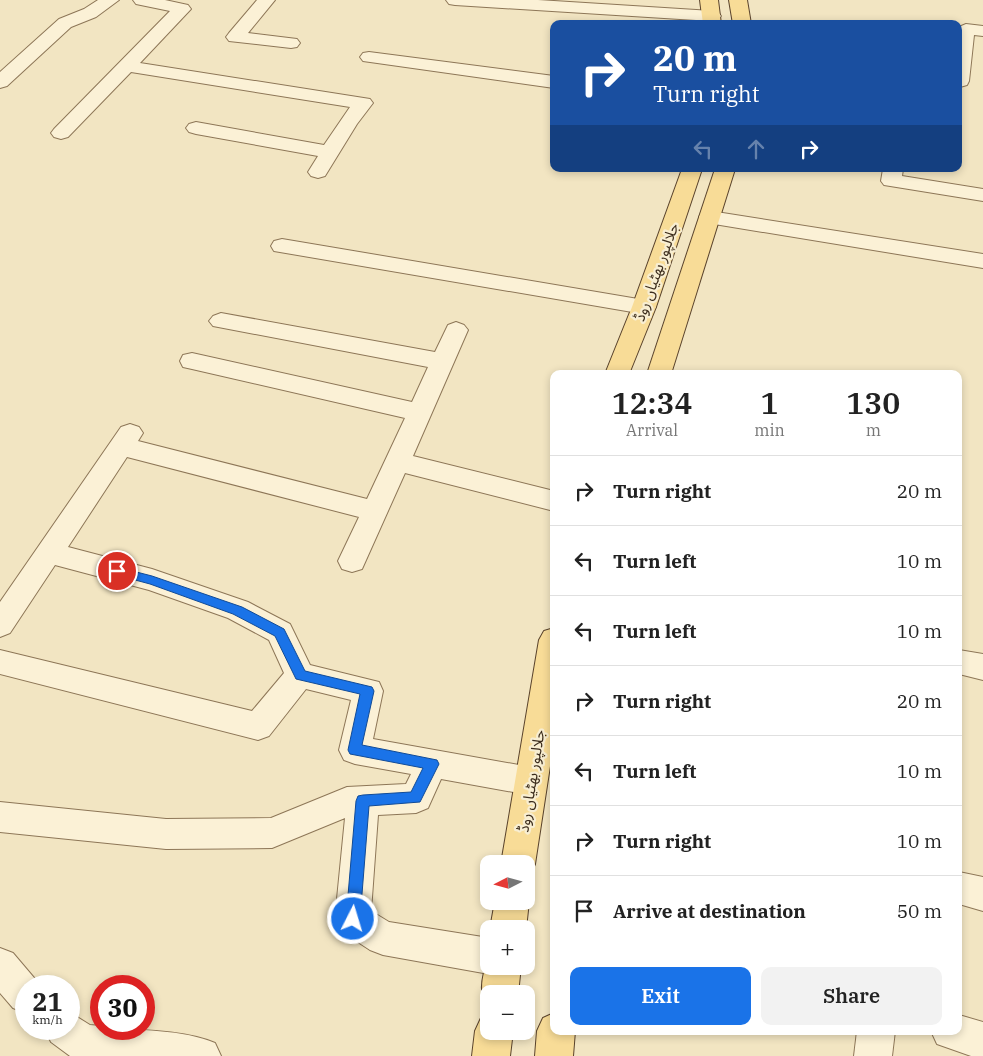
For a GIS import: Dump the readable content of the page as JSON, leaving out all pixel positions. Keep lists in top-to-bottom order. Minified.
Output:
{"streets":{"main road":["جلالپور بھٹیاں روڈ"]},"north":"left","page":{"turn":["20 m","Turn right"],"eta":["12:34","Arrival","1","min","130","m"],"list":[{"name":"Turn right","value":"20 m"},{"name":"Turn left","value":"10 m"},{"name":"Turn left","value":"10 m"},{"name":"Turn right","value":"20 m"},{"name":"Turn left","value":"10 m"},{"name":"Turn right","value":"10 m"},{"name":"Arrive at destination","value":"50 m"}],"map_buttons":["+","−"],"buttons":["Exit","Share"],"speed":"21 km/h","limit":"30"}}
